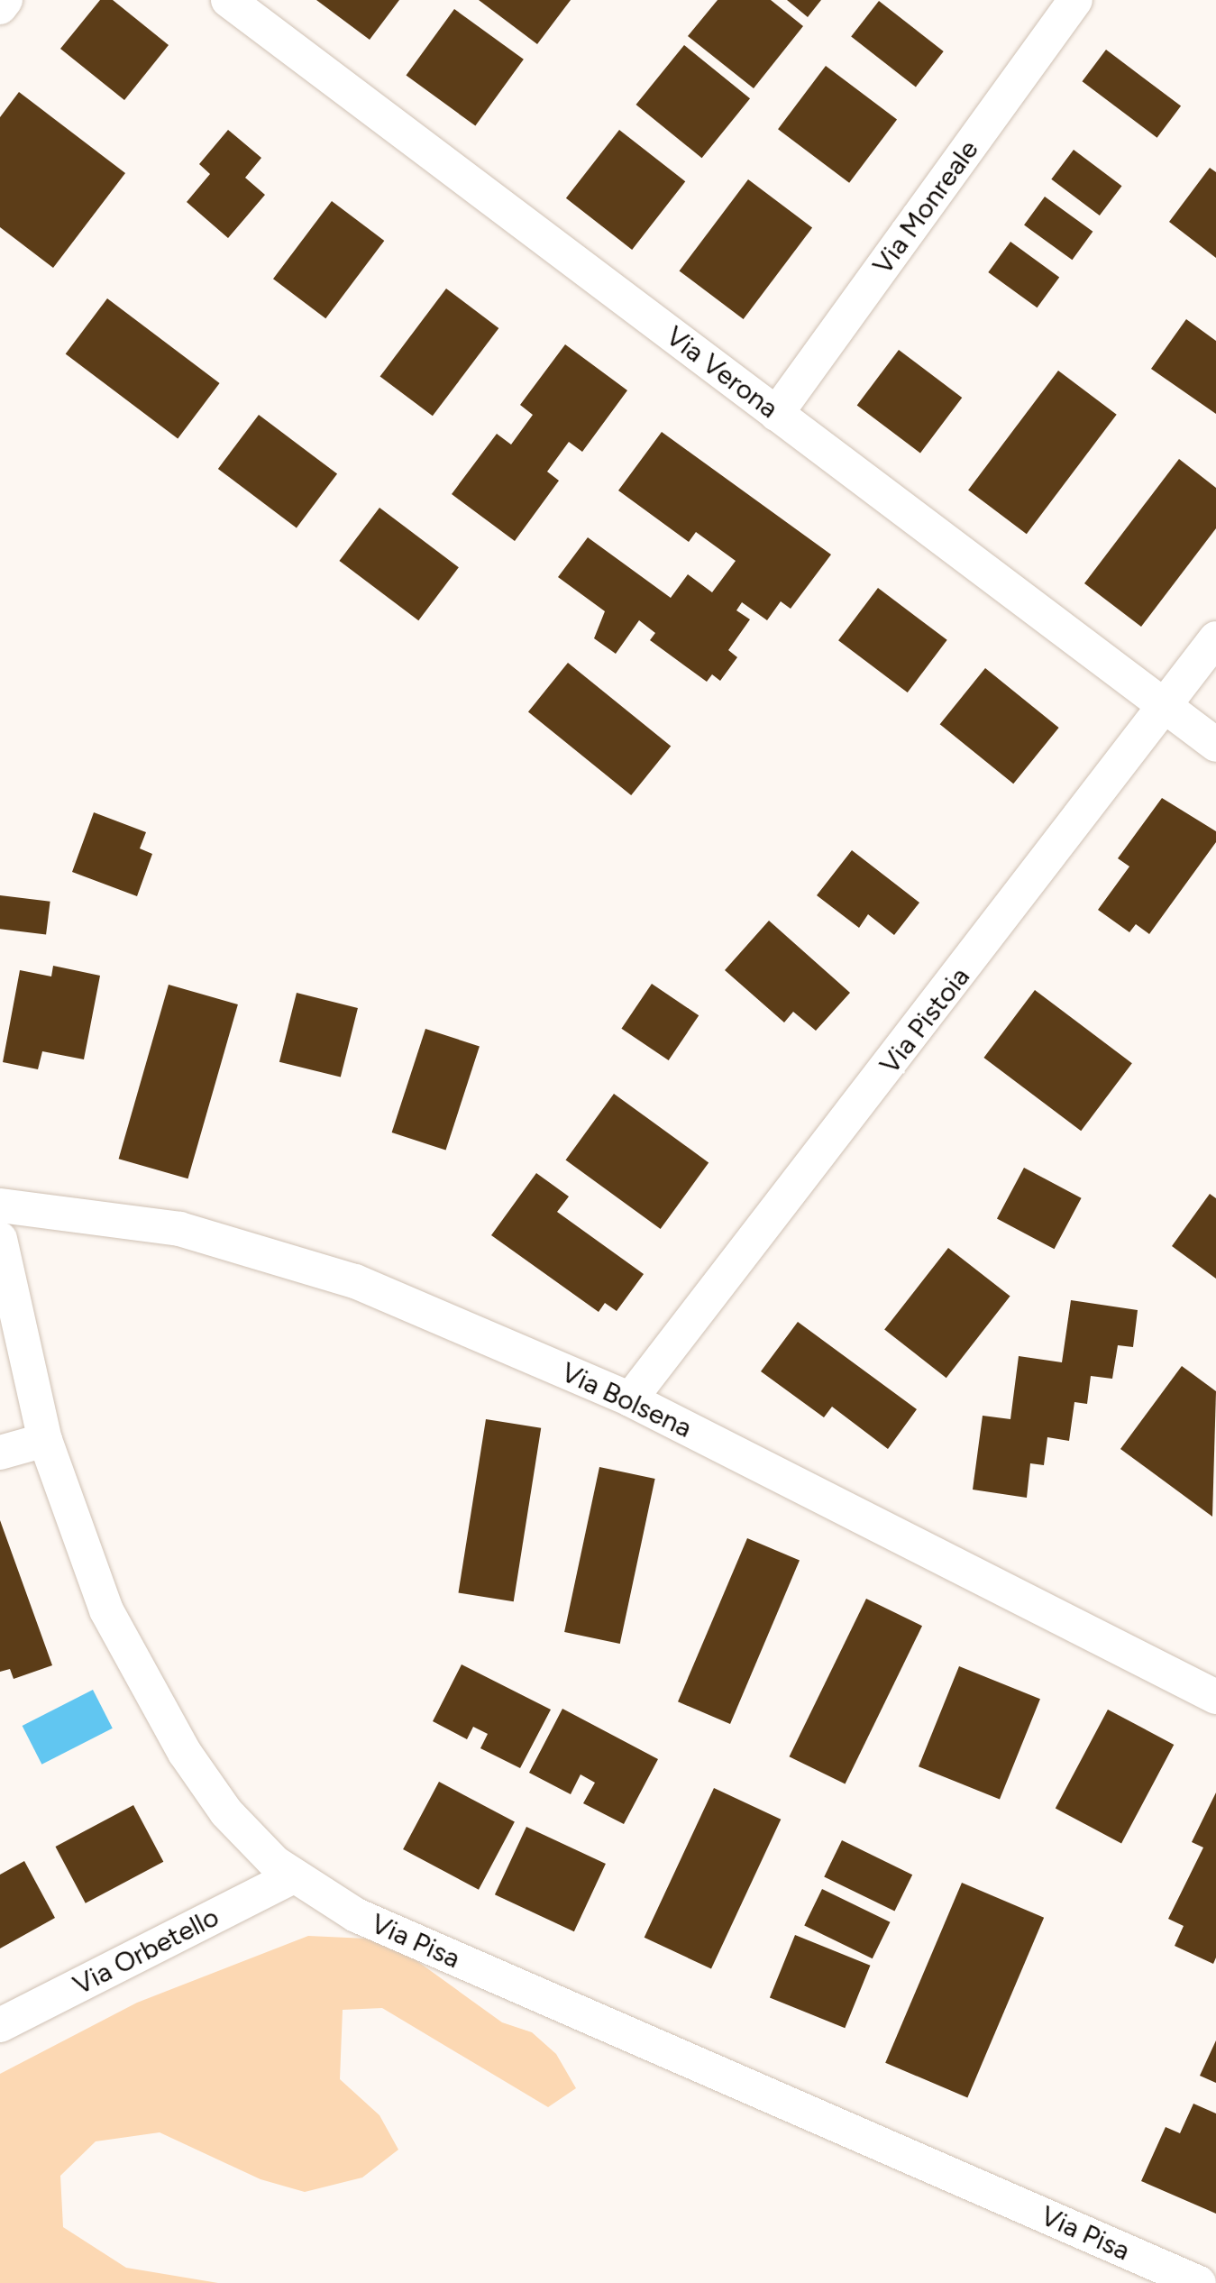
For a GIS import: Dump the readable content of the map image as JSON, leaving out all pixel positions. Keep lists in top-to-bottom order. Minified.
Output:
{"streets":{"street":["Via Monreale","Via Verona","Via Pistoia","Via Bolsena","Via Pisa","Via Orbetello"]},"crossings":[["Via Monreale","Via Verona"],["Via Verona","Via Pistoia"],["Via Pistoia","Via Bolsena"],["Via Pisa","Via Orbetello"]]}
